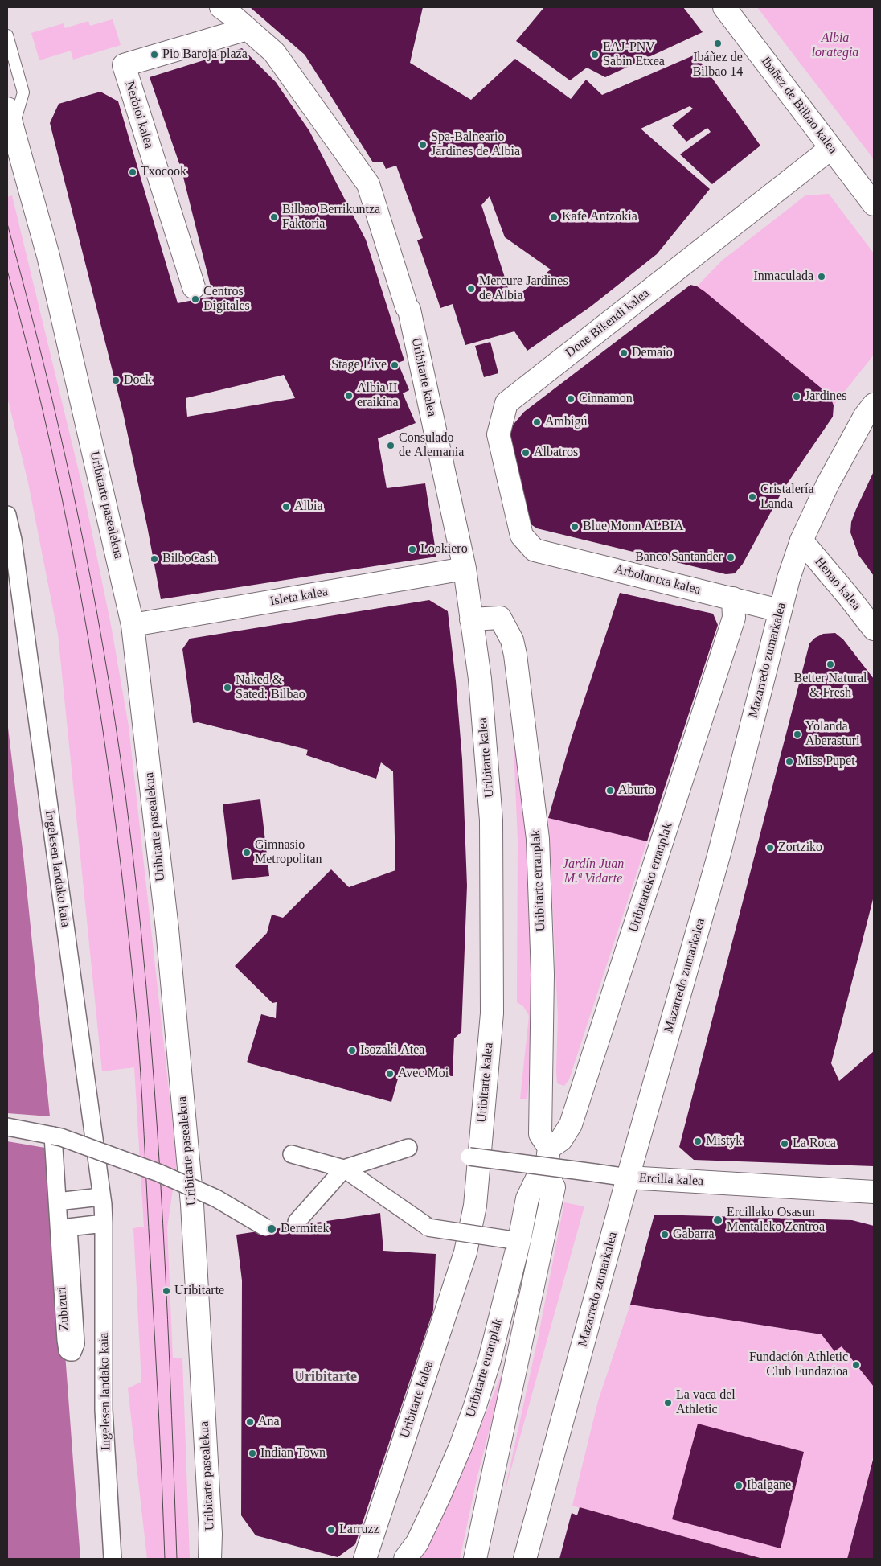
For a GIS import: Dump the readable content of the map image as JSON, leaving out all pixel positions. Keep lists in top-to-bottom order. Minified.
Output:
{"streets":{"street":["Ibañez de Bilbao kalea","Nerbioi kalea","Done Bikendi kalea","Uribitarte kalea","Uribitarte pasealekua","Arbolantxa kalea","Henao kalea","Isleta kalea","Mazarredo zumarkalea","Ingelesen landako kaia","Uribitarteko erranplak","Uribitarte erranplak","Ercilla kalea","Zubizuri"]},"crossings":[["Ibañez de Bilbao kalea","Done Bikendi kalea"],["Nerbioi kalea","Uribitarte kalea"],["Done Bikendi kalea","Arbolantxa kalea"],["Uribitarte kalea","Isleta kalea"],["Uribitarte kalea","Uribitarte erranplak"],["Uribitarte pasealekua","Isleta kalea"],["Arbolantxa kalea","Mazarredo zumarkalea"],["Arbolantxa kalea","Uribitarteko erranplak"],["Henao kalea","Mazarredo zumarkalea"],["Mazarredo zumarkalea","Ercilla kalea"],["Ingelesen landako kaia","Zubizuri"],["Uribitarteko erranplak","Uribitarte erranplak"]],"districts":["Uribitarte"],"parks":["Albia lorategia","Jardín Juan M.ª Vidarte"],"places":["Ibáñez de Bilbao 14","Pio Baroja plaza","EAJ-PNV Sabin Etxea","Spa-Balneario Jardines de Albia","Txocook","Bilbao Berrikuntza Faktoria","Kafe Antzokia","Inmaculada","Mercure Jardines de Albia","Centros Digitales","Demaio","Stage Live","Dock","Albia II eraikina","Jardines","Cinnamon","Ambigú","Consulado de Alemania","Albatros","Cristalería Landa","Albia","Blue Monn ALBIA","Lookiero","Banco Santander","BilboCash","Better Natural & Fresh","Naked & Sated: Bilbao","Yolanda Aberasturi","Miss Pupet","Aburto","Zortziko","Gimnasio Metropolitan","Isozaki Atea","Avec Moi","Mistyk","La Roca","Ercillako Osasun Mentaleko Zentroa","Dermitek","Gabarra","Uribitarte","Fundación Athletic Club Fundazioa","La vaca del Athletic","Ana","Indian Town","Ibaigane","Larruzz"]}
